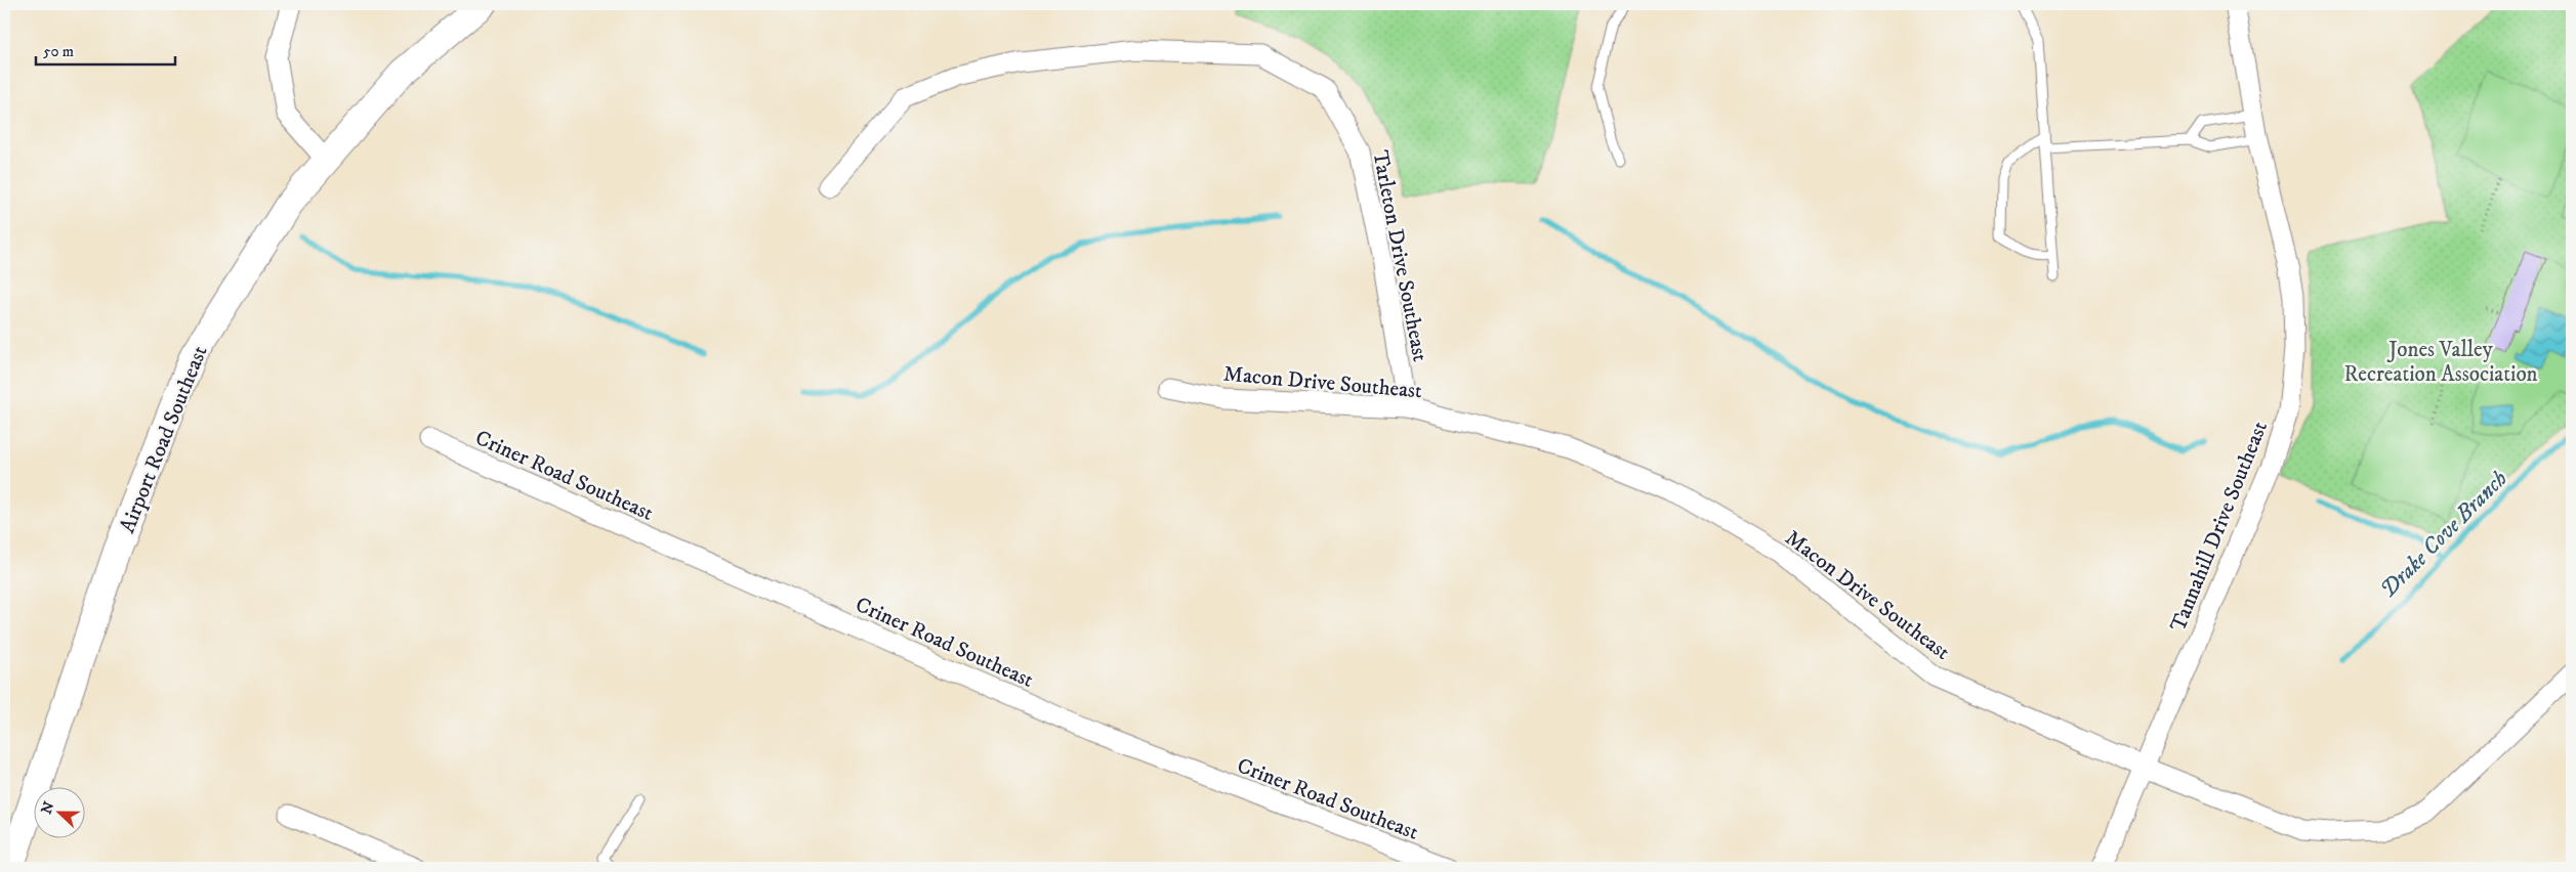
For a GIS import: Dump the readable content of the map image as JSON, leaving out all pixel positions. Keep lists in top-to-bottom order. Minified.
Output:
{"streets":{"main road":["Airport Road Southeast"],"street":["Tarleton Drive Southeast","Macon Drive Southeast","Criner Road Southeast","Tannahill Drive Southeast"]},"crossings":[["Tarleton Drive Southeast","Macon Drive Southeast"],["Macon Drive Southeast","Tannahill Drive Southeast"]],"water":["Drake Cove Branch"],"parks":["Jones Valley Recreation Association"],"scale_bar":"50 m","north":"left"}
